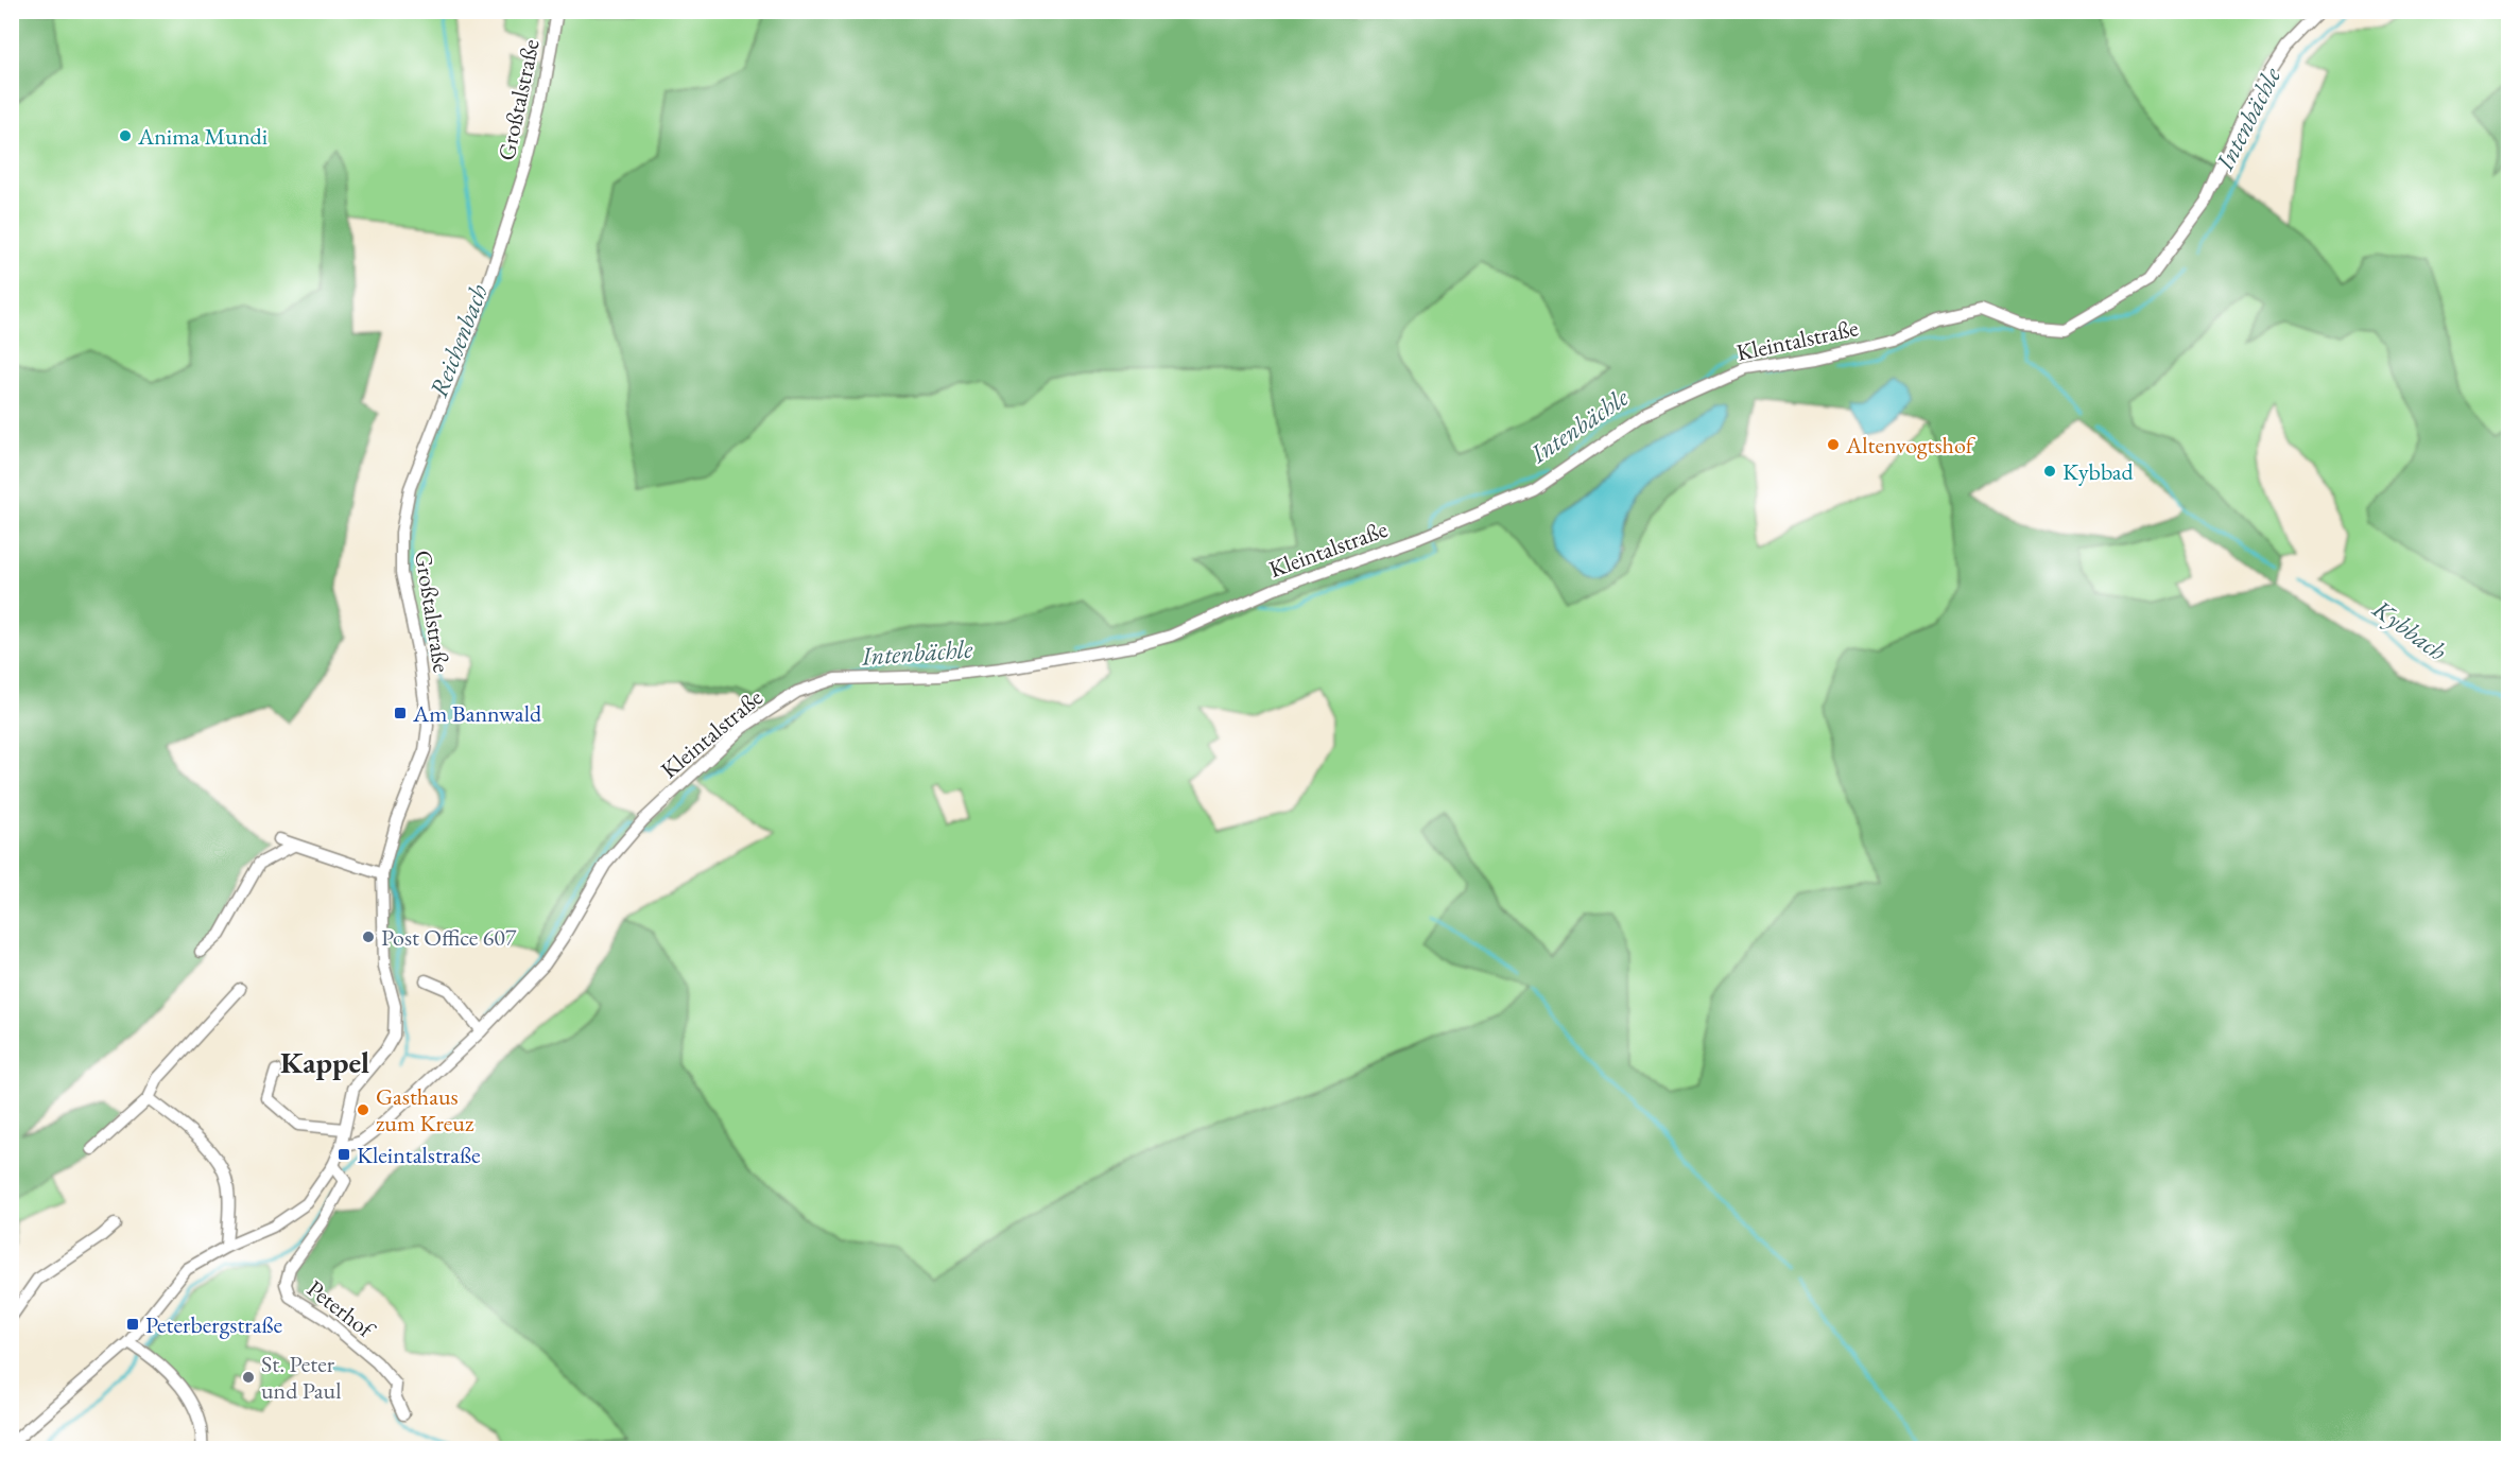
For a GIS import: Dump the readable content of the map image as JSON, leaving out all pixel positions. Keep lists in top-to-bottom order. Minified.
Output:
{"streets":{"street":["Großtalstraße","Kleintalstraße","Peterhof"]},"crossings":[["Großtalstraße","Kleintalstraße"],["Großtalstraße","Peterhof"]],"districts":["Kappel"],"water":["Intenbächle","Reichenbach","Kybbach"],"places":{"other":["Anima Mundi","Altenvogtshof","Kybbad","Post Office 607","Gasthaus zum Kreuz","St. Peter und Paul"],"transit":["Am Bannwald","Kleintalstraße","Peterbergstraße"]}}
